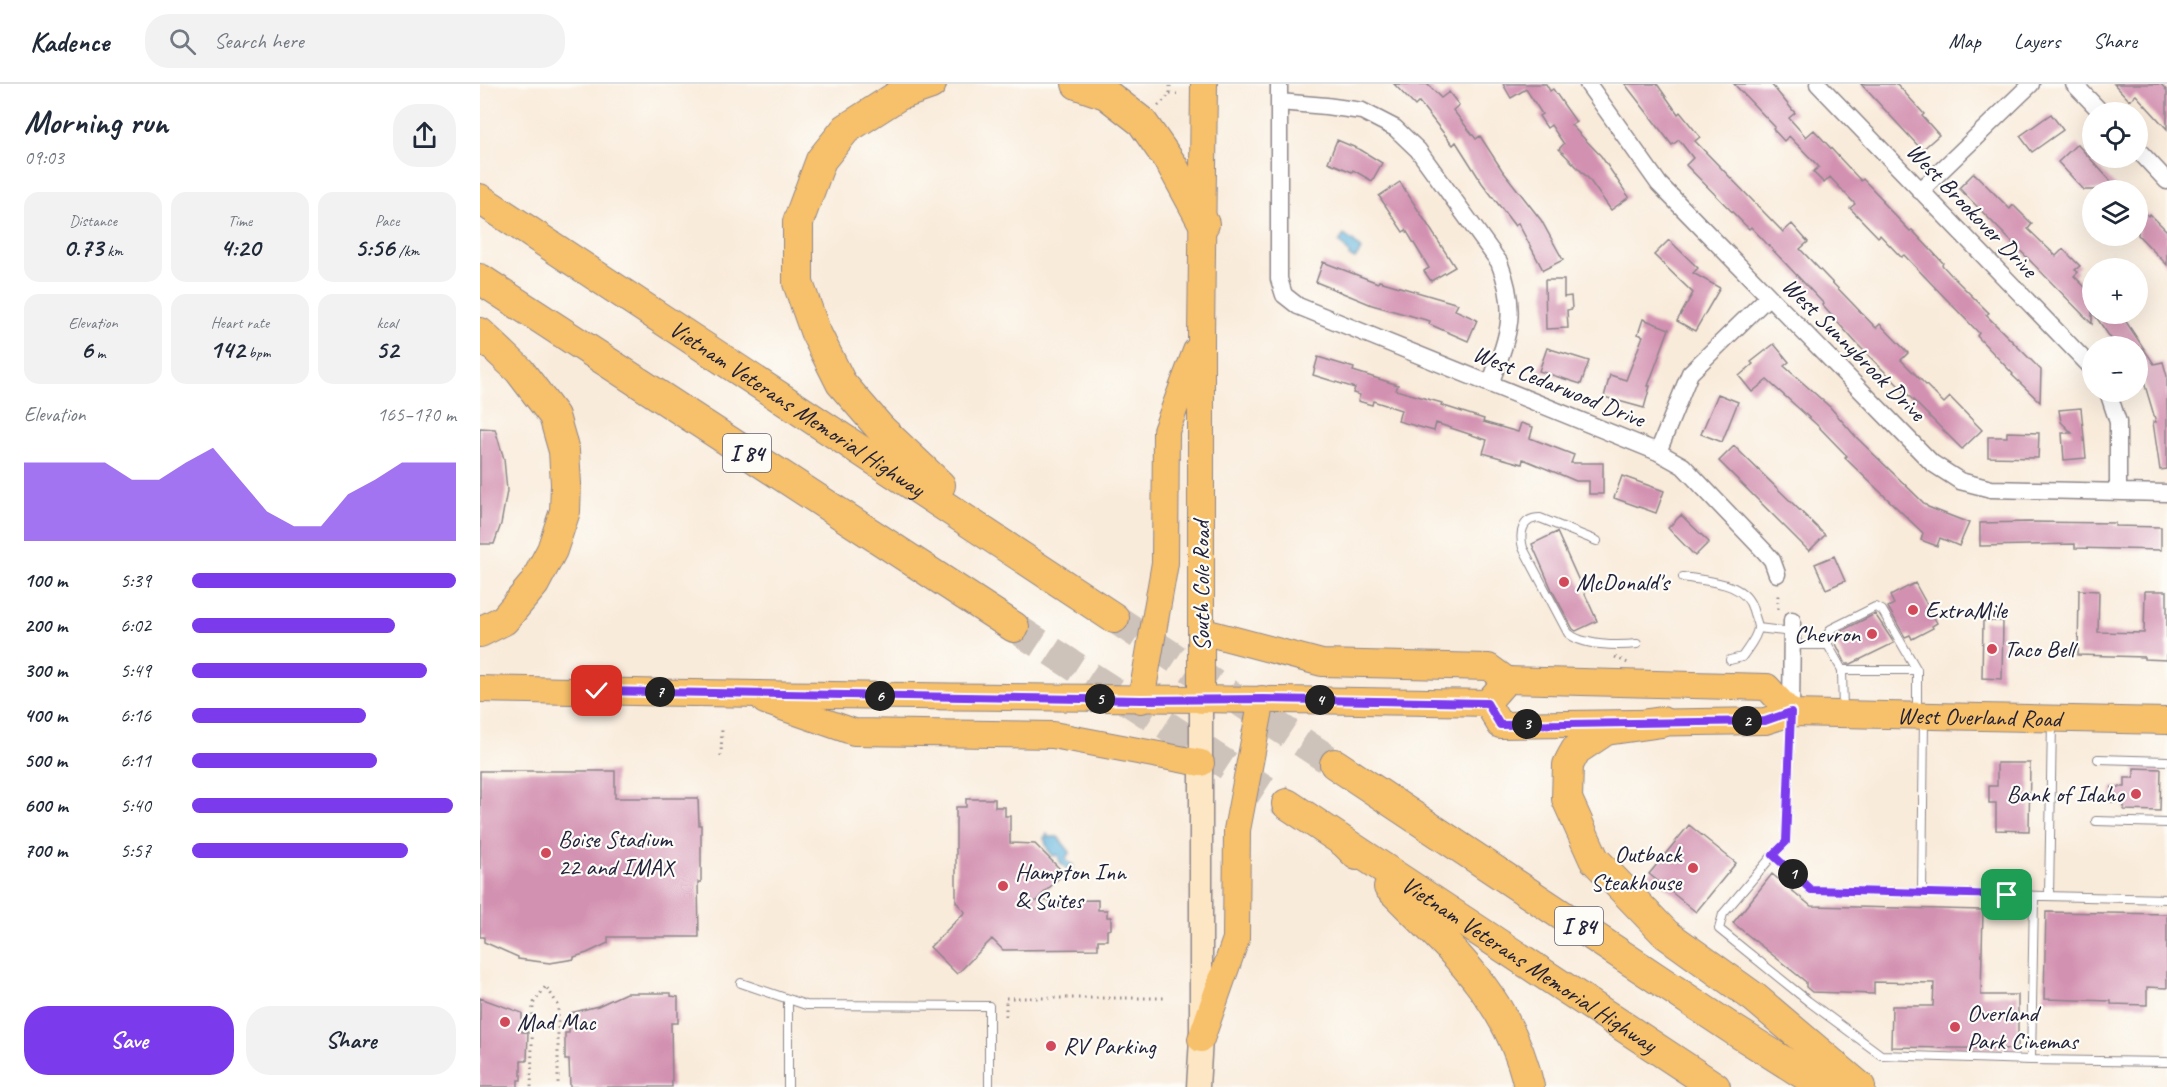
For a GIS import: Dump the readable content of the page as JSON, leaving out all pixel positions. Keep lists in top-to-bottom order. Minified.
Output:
{"streets":{"highway":["Vietnam Veterans Memorial Highway","I 84"],"main road":["South Cole Road","West Overland Road"],"street":["West Brookover Drive","West Sunnybrook Drive","West Cedarwood Drive"]},"crossings":[["Vietnam Veterans Memorial Highway","I 84"]],"places":["McDonald's","ExtraMile","Chevron","Taco Bell","Bank of Idaho","Boise Stadium 22 and IMAX","Outback Steakhouse","Hampton Inn & Suites","Mad Mac","Overland Park Cinemas","RV Parking"],"page":{"header":"Kadence","search":"Search here","nav":["Map","Layers","Share"],"heading":["Morning run","09:03"],"map_buttons":["+","−"],"stats":[["Distance","0.73 km"],["Time","4:20"],["Pace","5:56 /km"],["Elevation","6 m"],["Heart rate","142 bpm"],["kcal","52"]],"chart":["Elevation","165–170 m"],"list":[{"name":"100 m","note":"5:39"},{"name":"200 m","note":"6:02"},{"name":"300 m","note":"5:49"},{"name":"400 m","note":"6:16"},{"name":"500 m","note":"6:11"},{"name":"600 m","note":"5:40"},{"name":"700 m","note":"5:57"}],"pins":["7","6","5","4","2","3","1"],"buttons":["Save","Share"]}}
